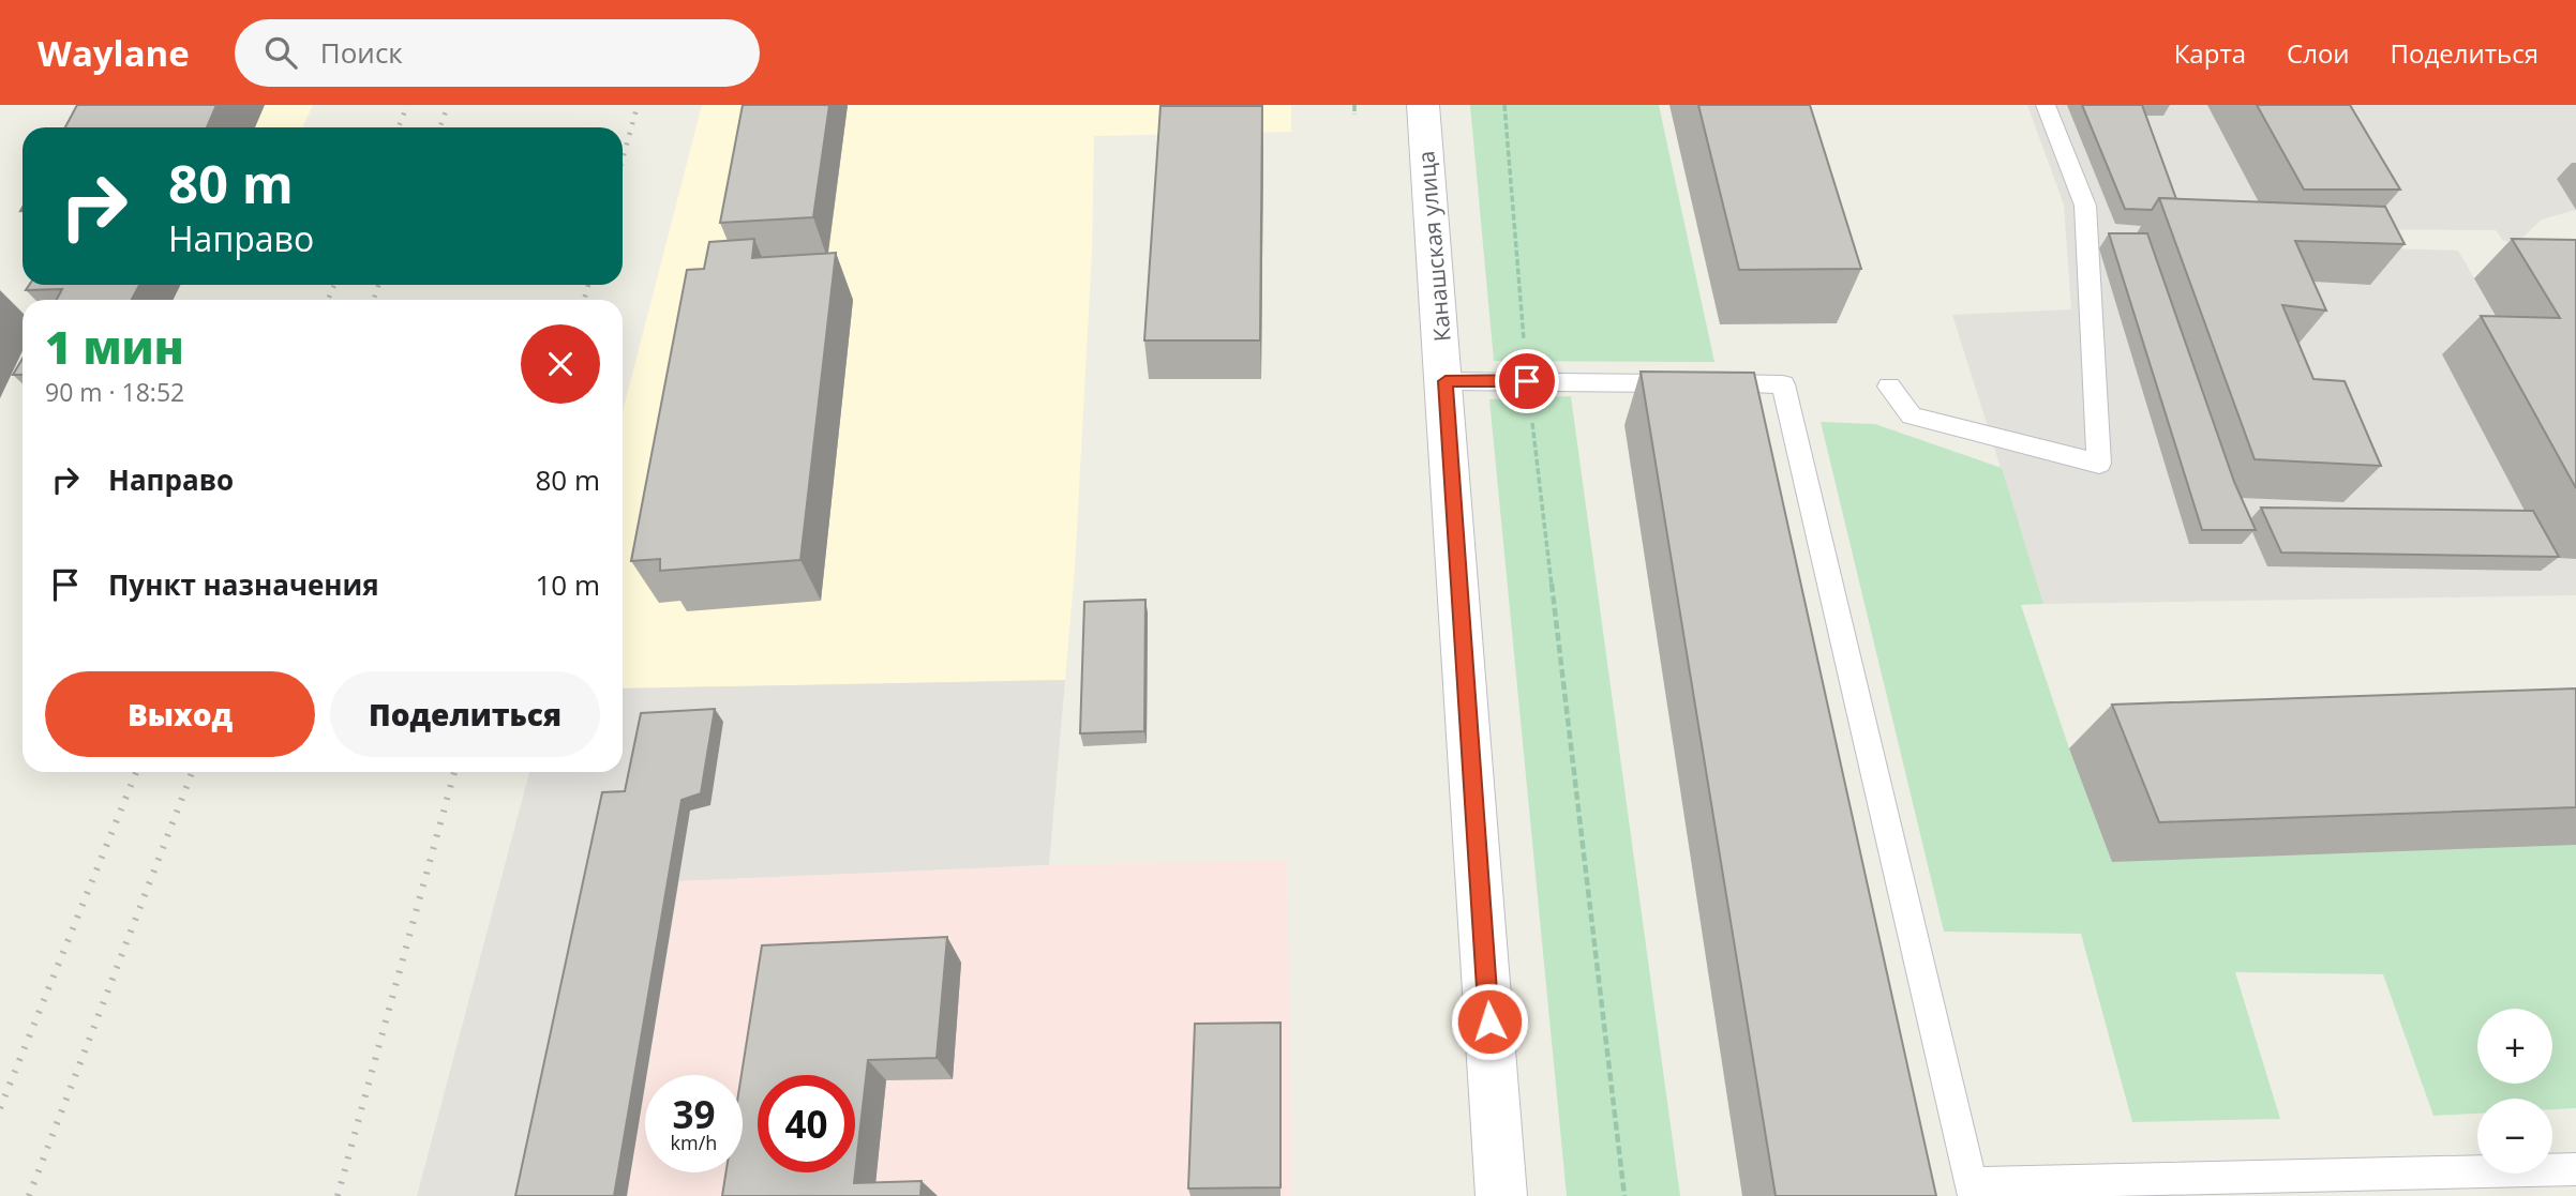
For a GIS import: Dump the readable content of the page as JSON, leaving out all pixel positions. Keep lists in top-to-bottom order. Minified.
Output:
{"streets":{"street":["Канашская улица"]},"page":{"header":"Waylane","search":"Поиск","nav":["Карта","Слои","Поделиться"],"turn":["80 m","Направо"],"heading":["1 мин","90 m · 18:52"],"list":[{"name":"Направо","value":"80 m"},{"name":"Пункт назначения","value":"10 m"}],"buttons":["Выход","Поделиться"],"map_buttons":["+","−"],"speed":"39 km/h","limit":"40"}}
